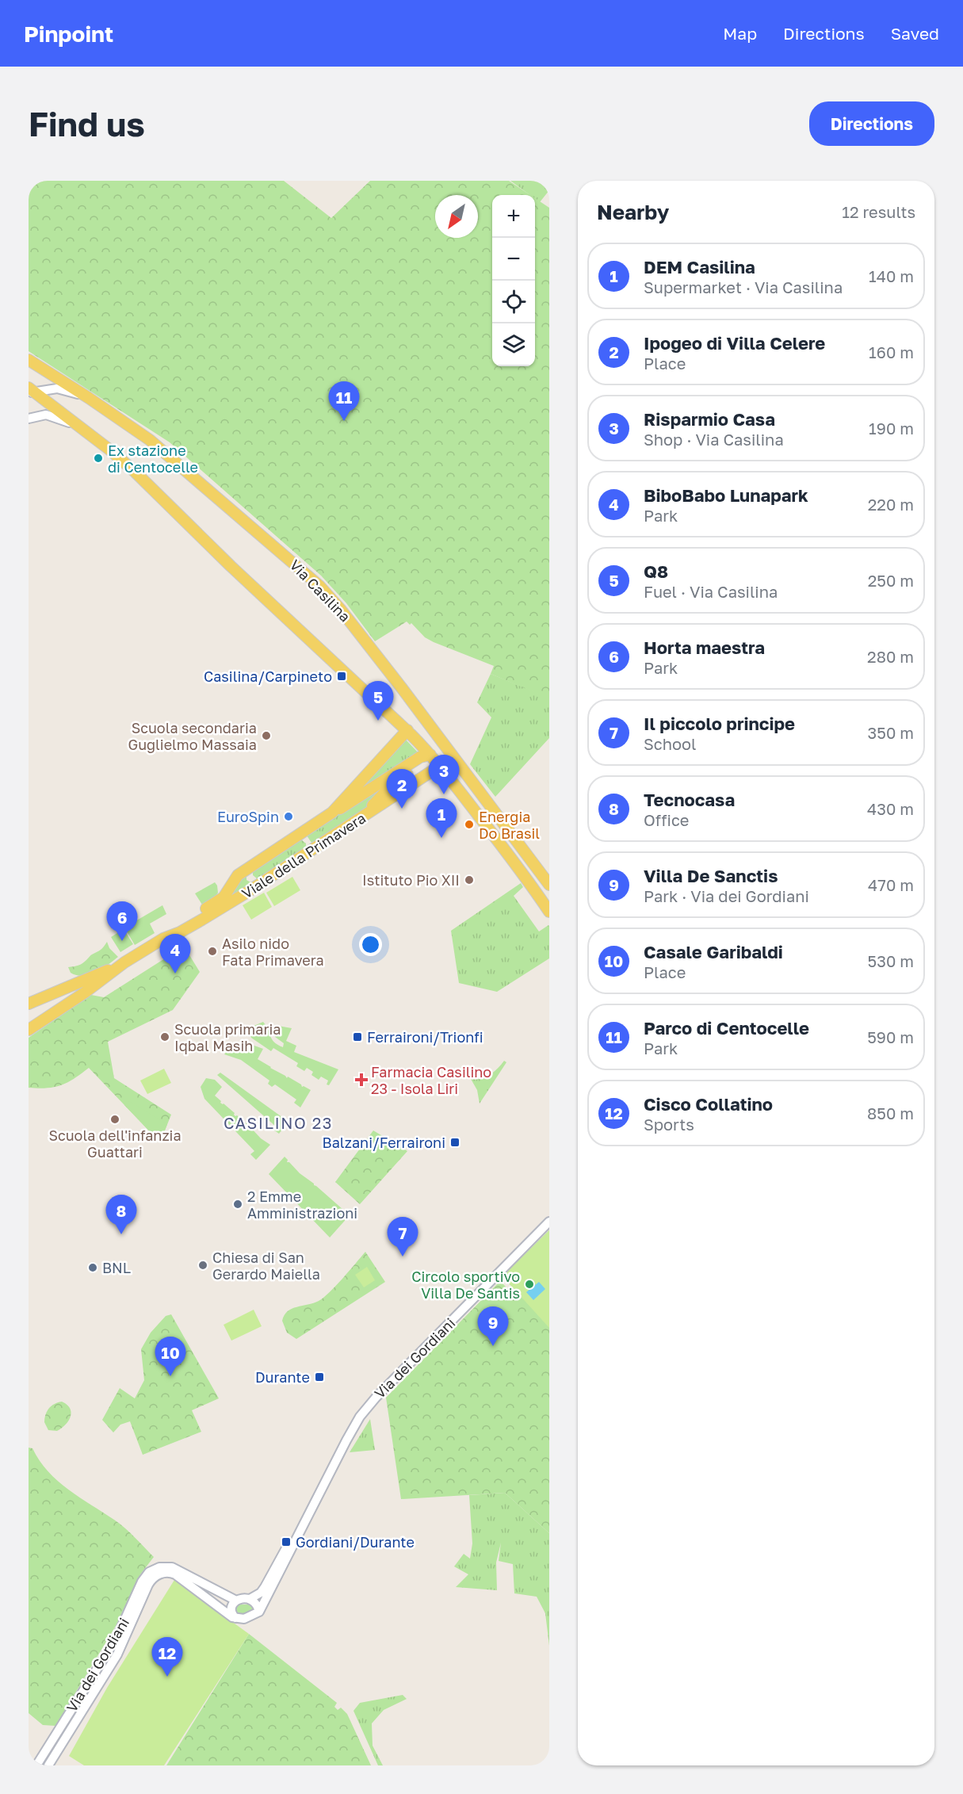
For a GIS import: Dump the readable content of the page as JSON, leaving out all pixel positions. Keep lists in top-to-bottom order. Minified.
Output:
{"streets":{"main road":["Via Casilina","Viale della Primavera"],"street":["Via dei Gordiani"]},"districts":["CASILINO 23"],"places":{"other":["Ex stazione di Centocelle","Scuola secondaria Guglielmo Massaia","EuroSpin","Energia Do Brasil","Istituto Pio XII","Asilo nido Fata Primavera","Scuola primaria Iqbal Masih","Scuola dell'infanzia Guattari","2 Emme Amministrazioni","Chiesa di San Gerardo Maiella","BNL","Circolo sportivo Villa De Santis"],"transit":["Casilina/Carpineto","Ferraironi/Trionfi","Balzani/Ferraironi","Durante","Gordiani/Durante"],"health":["Farmacia Casilino 23 - Isola Liri"]},"north":"bottom left","page":{"header":"Pinpoint","nav":["Map","Directions","Saved"],"buttons":"Directions","title":"Find us","heading":["Nearby","12 results"],"map_buttons":["+","−"],"list":[{"mark":"1","name":"DEM Casilina","note":"Supermarket · Via Casilina","value":"140 m"},{"mark":"2","name":"Ipogeo di Villa Celere","note":"Place","value":"160 m"},{"mark":"3","name":"Risparmio Casa","note":"Shop · Via Casilina","value":"190 m"},{"mark":"4","name":"BiboBabo Lunapark","note":"Park","value":"220 m"},{"mark":"5","name":"Q8","note":"Fuel · Via Casilina","value":"250 m"},{"mark":"6","name":"Horta maestra","note":"Park","value":"280 m"},{"mark":"7","name":"Il piccolo principe","note":"School","value":"350 m"},{"mark":"8","name":"Tecnocasa","note":"Office","value":"430 m"},{"mark":"9","name":"Villa De Sanctis","note":"Park · Via dei Gordiani","value":"470 m"},{"mark":"10","name":"Casale Garibaldi","note":"Place","value":"530 m"},{"mark":"11","name":"Parco di Centocelle","note":"Park","value":"590 m"},{"mark":"12","name":"Cisco Collatino","note":"Sports","value":"850 m"}],"pins":["11","5","3","2","1","6","4","8","7","9","10","12"]}}
